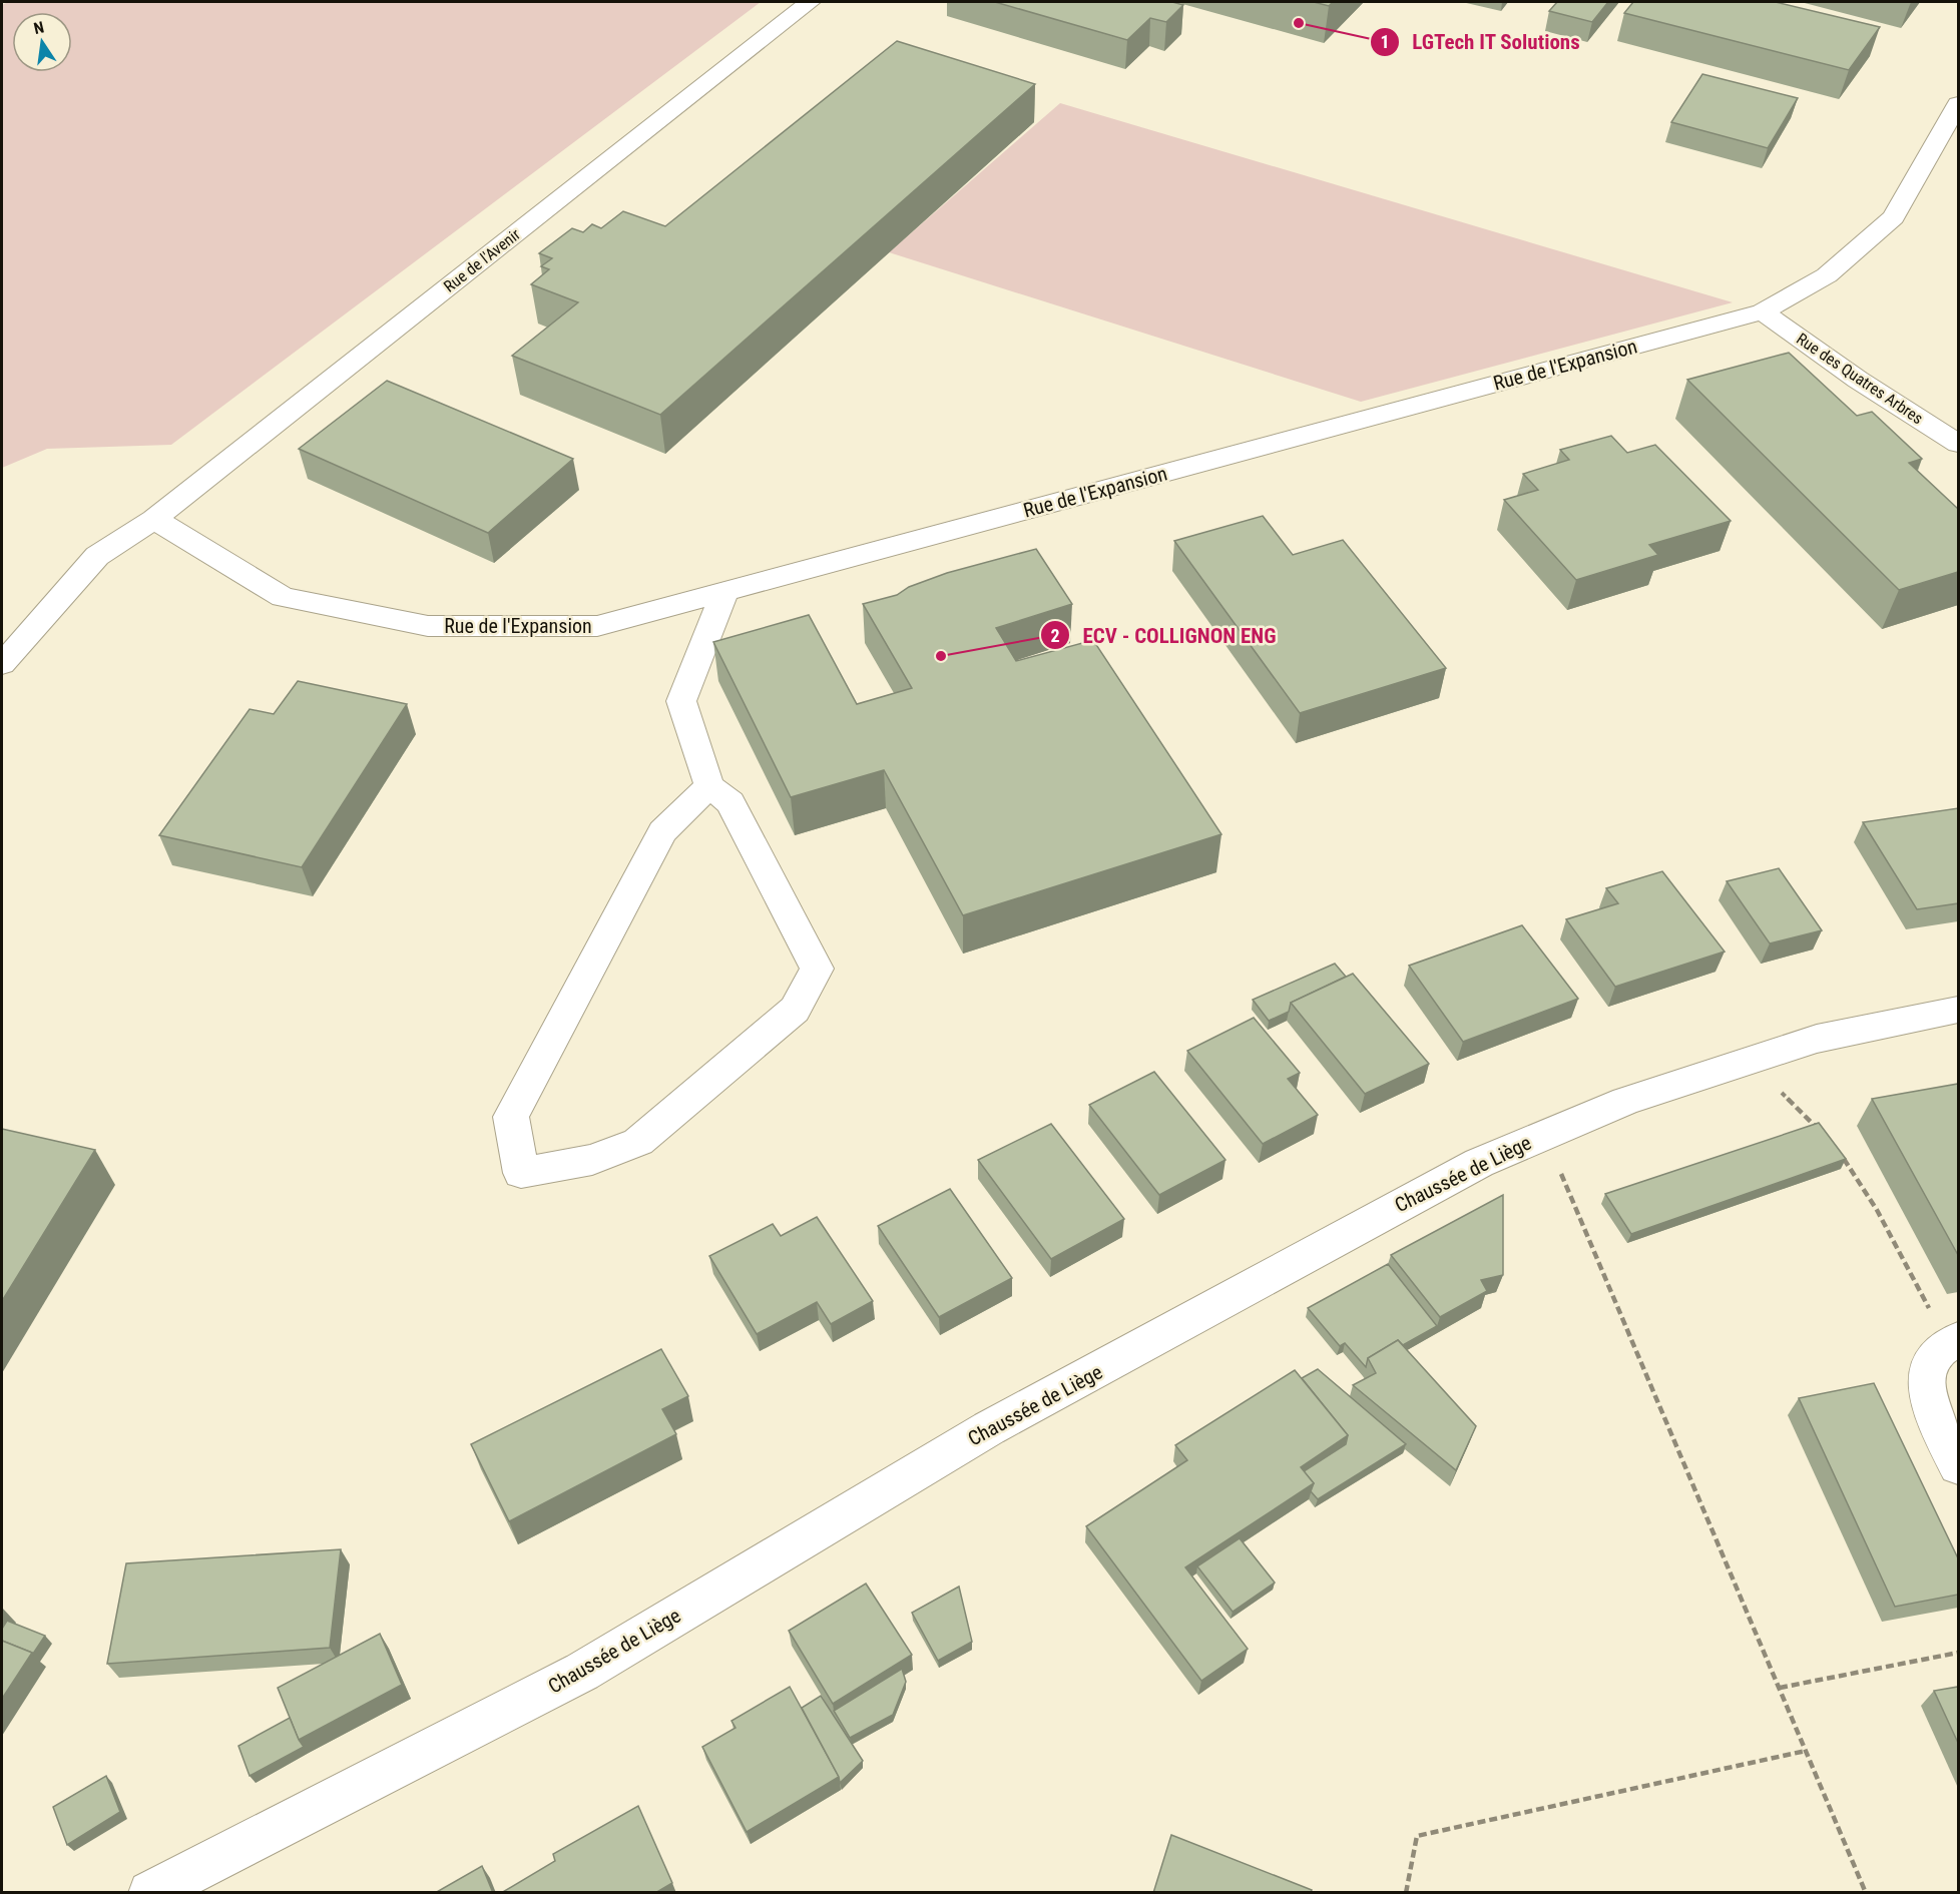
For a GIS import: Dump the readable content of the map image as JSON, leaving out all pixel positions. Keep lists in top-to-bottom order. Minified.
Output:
{"streets":{"street":["Rue de l'Avenir","Rue de l'Expansion","Rue des Quatres Arbres","Chaussée de Liège"]},"crossings":[["Rue de l'Avenir","Rue de l'Expansion"],["Rue de l'Expansion","Rue des Quatres Arbres"]],"places":["LGTech IT Solutions","ECV - COLLIGNON ENG"],"north":"top"}
